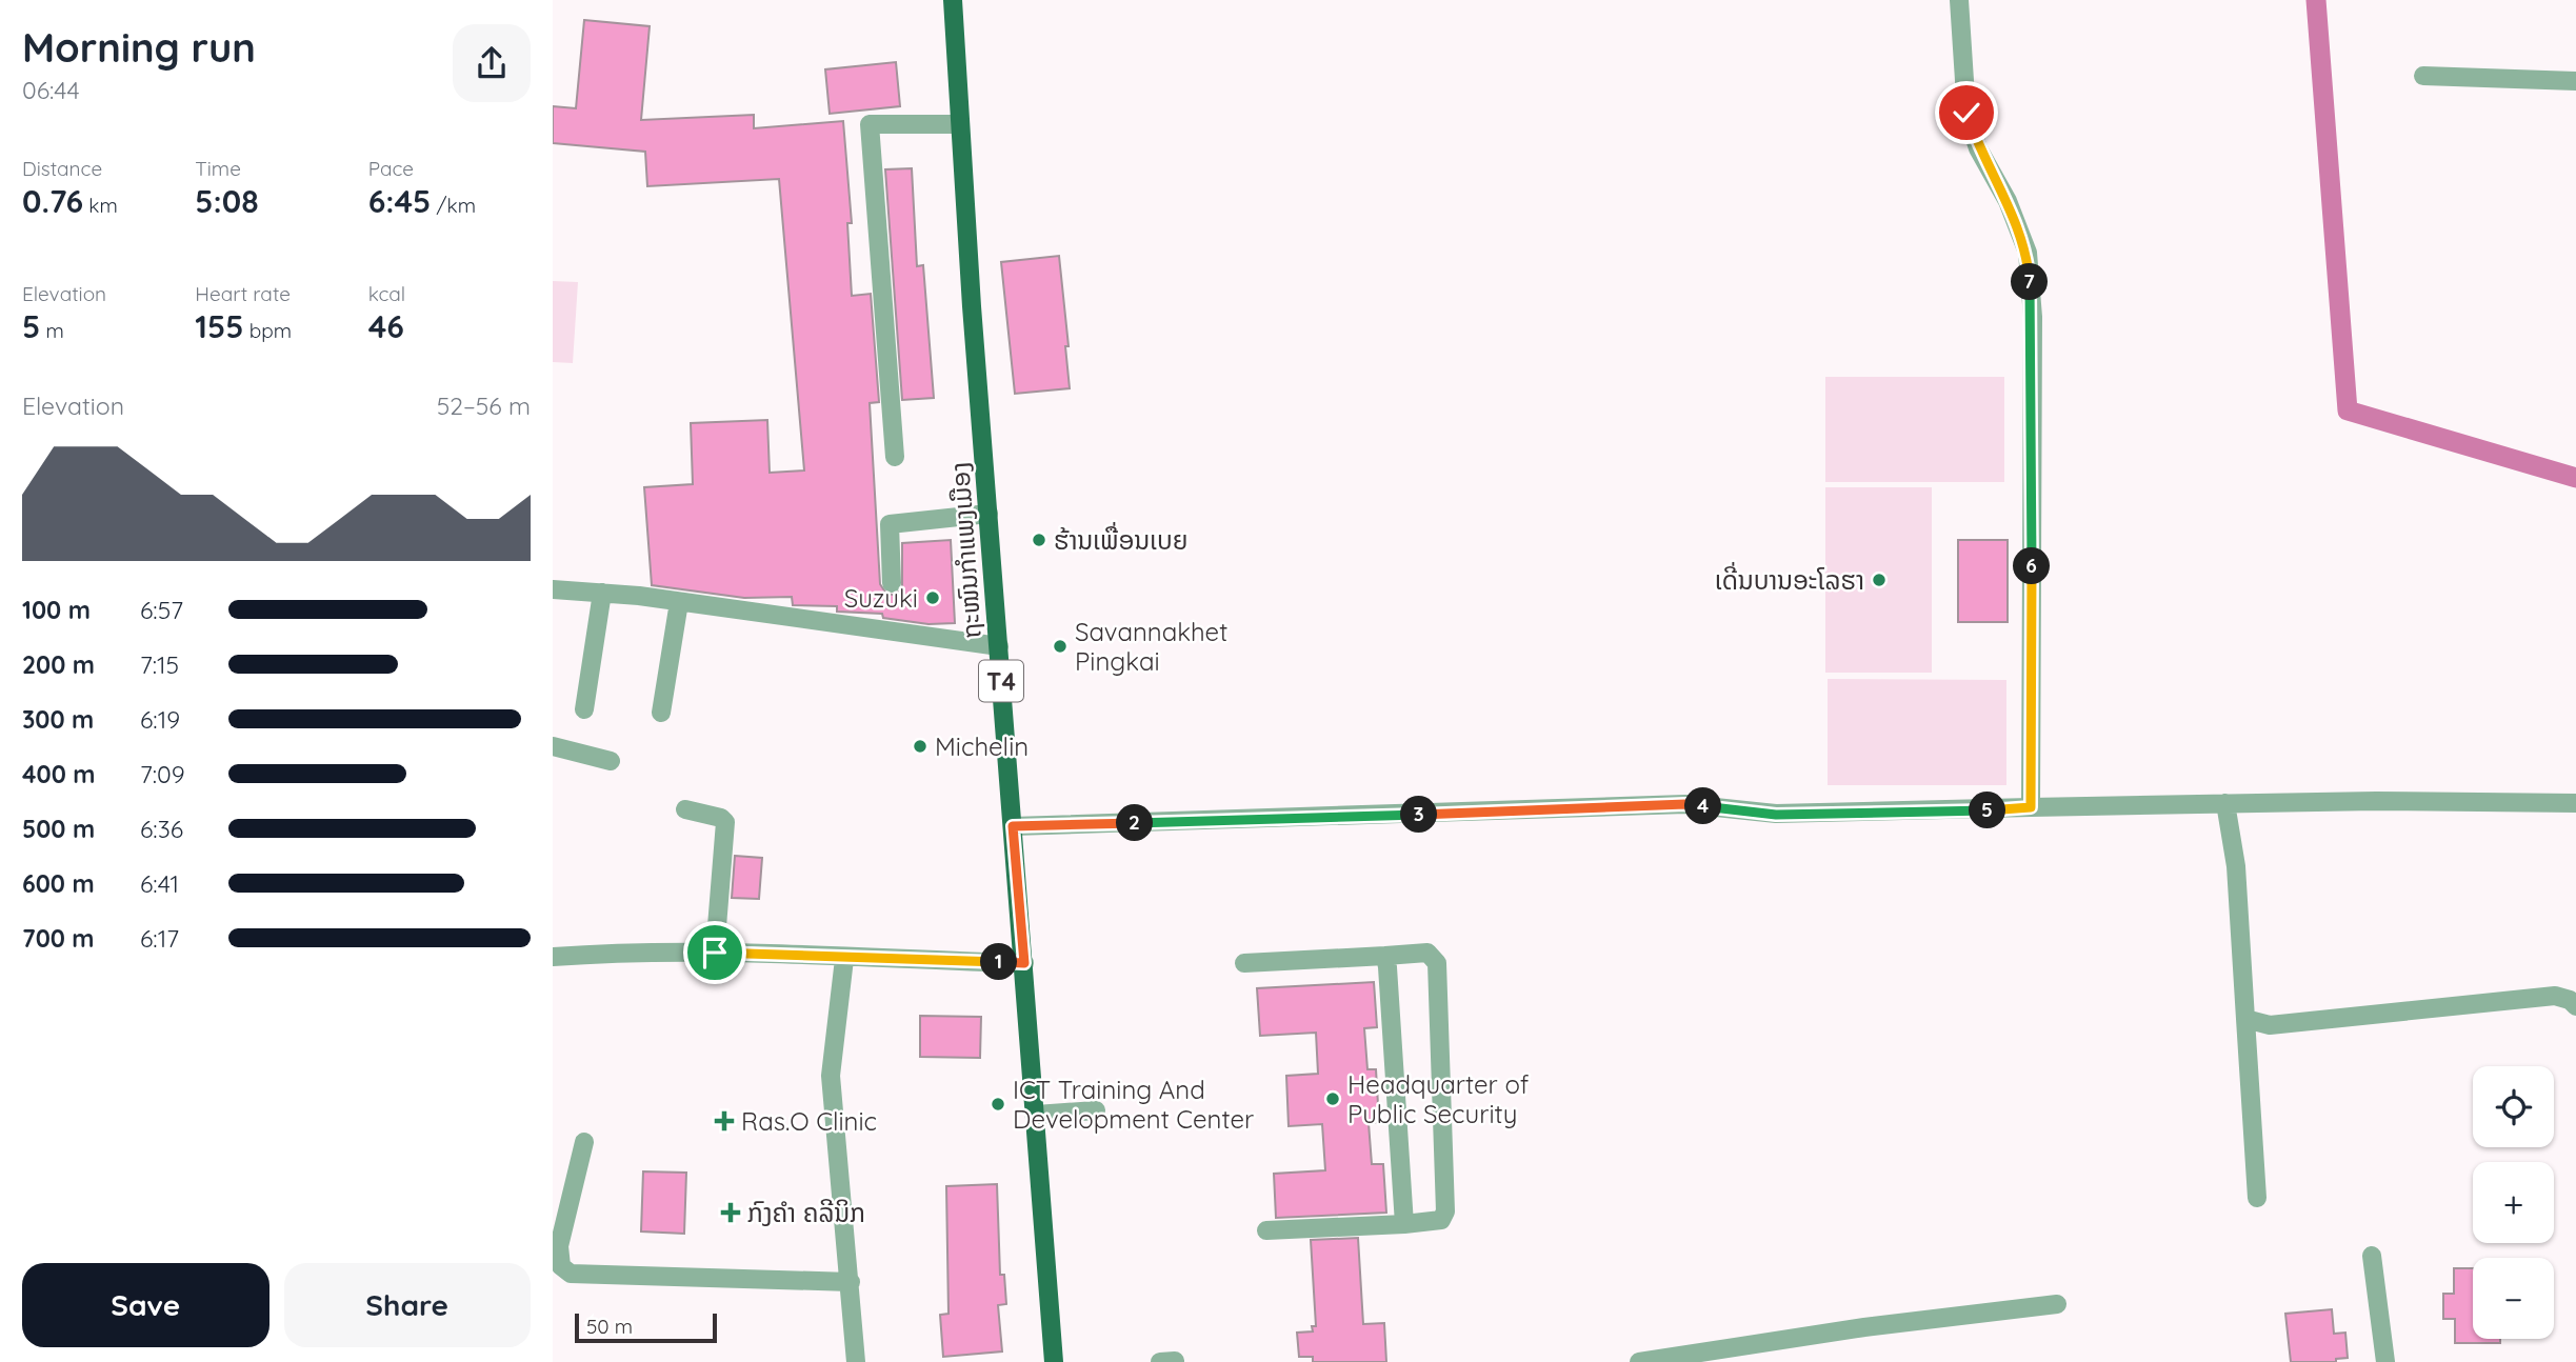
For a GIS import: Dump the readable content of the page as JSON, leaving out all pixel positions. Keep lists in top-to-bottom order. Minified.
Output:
{"streets":{"main road":["ຖະໜົນກຳແພງເມືອງ","T4"]},"places":{"other":["ຮ້ານເພື່ອນເບຍ","ເດີ່ນບານອະໂລຮາ","Suzuki","Savannakhet Pingkai","Michelin","Headquarter of Public Security","ICT Training And Development Center"],"health":["Ras.O Clinic","ກົງຄຳ ຄລີນິກ"]},"scale_bar":"50 m","page":{"heading":["Morning run","06:44"],"stats":[["Distance","0.76 km"],["Time","5:08"],["Pace","6:45 /km"],["Elevation","5 m"],["Heart rate","155 bpm"],["kcal","46"]],"pins":["7","6","4","5","3","2","1"],"chart":["Elevation","52–56 m"],"list":[{"name":"100 m","note":"6:57"},{"name":"200 m","note":"7:15"},{"name":"300 m","note":"6:19"},{"name":"400 m","note":"7:09"},{"name":"500 m","note":"6:36"},{"name":"600 m","note":"6:41"},{"name":"700 m","note":"6:17"}],"map_buttons":["+","−"],"buttons":["Save","Share"],"scale":"50 m"}}
